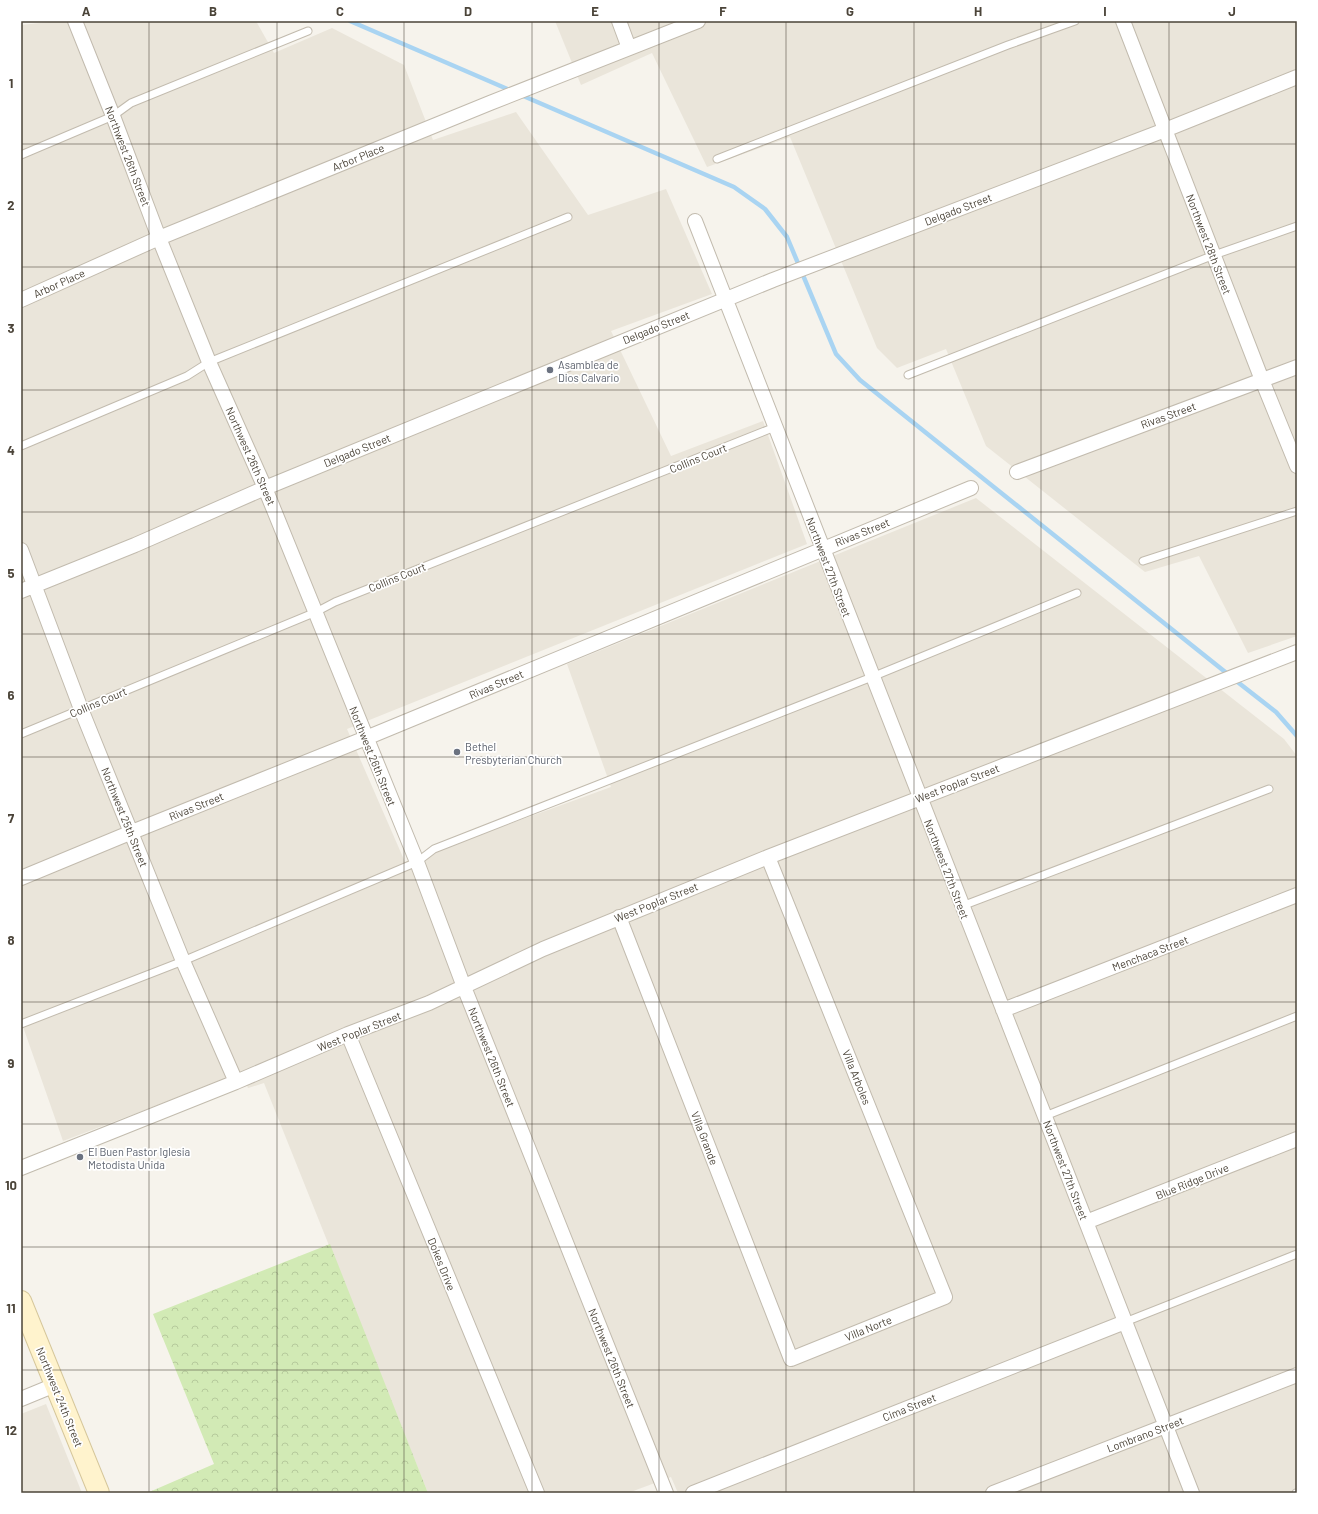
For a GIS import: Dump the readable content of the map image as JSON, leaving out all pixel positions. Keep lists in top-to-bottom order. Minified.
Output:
{"streets":{"main road":["Northwest 24th Street"],"street":["Northwest 26th Street","Arbor Place","Delgado Street","Northwest 28th Street","Rivas Street","Northwest 27th Street","West Poplar Street","Northwest 25th Street","Menchaca Street","Villa Arboles","Villa Grande","Blue Ridge Drive","Dokes Drive","Villa Norte","Cima Street","Lombrano Street"],"lane":["Collins Court"]},"crossings":[["Northwest 26th Street","Arbor Place"],["Northwest 26th Street","Delgado Street"],["Northwest 26th Street","Rivas Street"],["Northwest 26th Street","Collins Court"],["Northwest 26th Street","West Poplar Street"],["Delgado Street","Northwest 28th Street"],["Delgado Street","Northwest 27th Street"],["Delgado Street","Northwest 25th Street"],["Northwest 28th Street","Rivas Street"],["Rivas Street","Northwest 27th Street"],["Rivas Street","Northwest 25th Street"],["Collins Court","Northwest 27th Street"],["Collins Court","Northwest 25th Street"],["Northwest 27th Street","West Poplar Street"],["Northwest 27th Street","Menchaca Street"],["Northwest 27th Street","Blue Ridge Drive"],["Northwest 27th Street","Cima Street"],["Northwest 27th Street","Lombrano Street"],["West Poplar Street","Northwest 25th Street"],["West Poplar Street","Villa Arboles"],["West Poplar Street","Villa Grande"],["West Poplar Street","Dokes Drive"],["Villa Arboles","Villa Norte"],["Villa Grande","Villa Norte"]],"places":["Asamblea de Dios Calvario","Bethel Presbyterian Church","El Buen Pastor Iglesia Metodista Unida"],"grid":{"columns":["A","B","C","D","E","F","G","H","I","J"],"rows":["1","2","3","4","5","6","7","8","9","10","11","12"]}}
